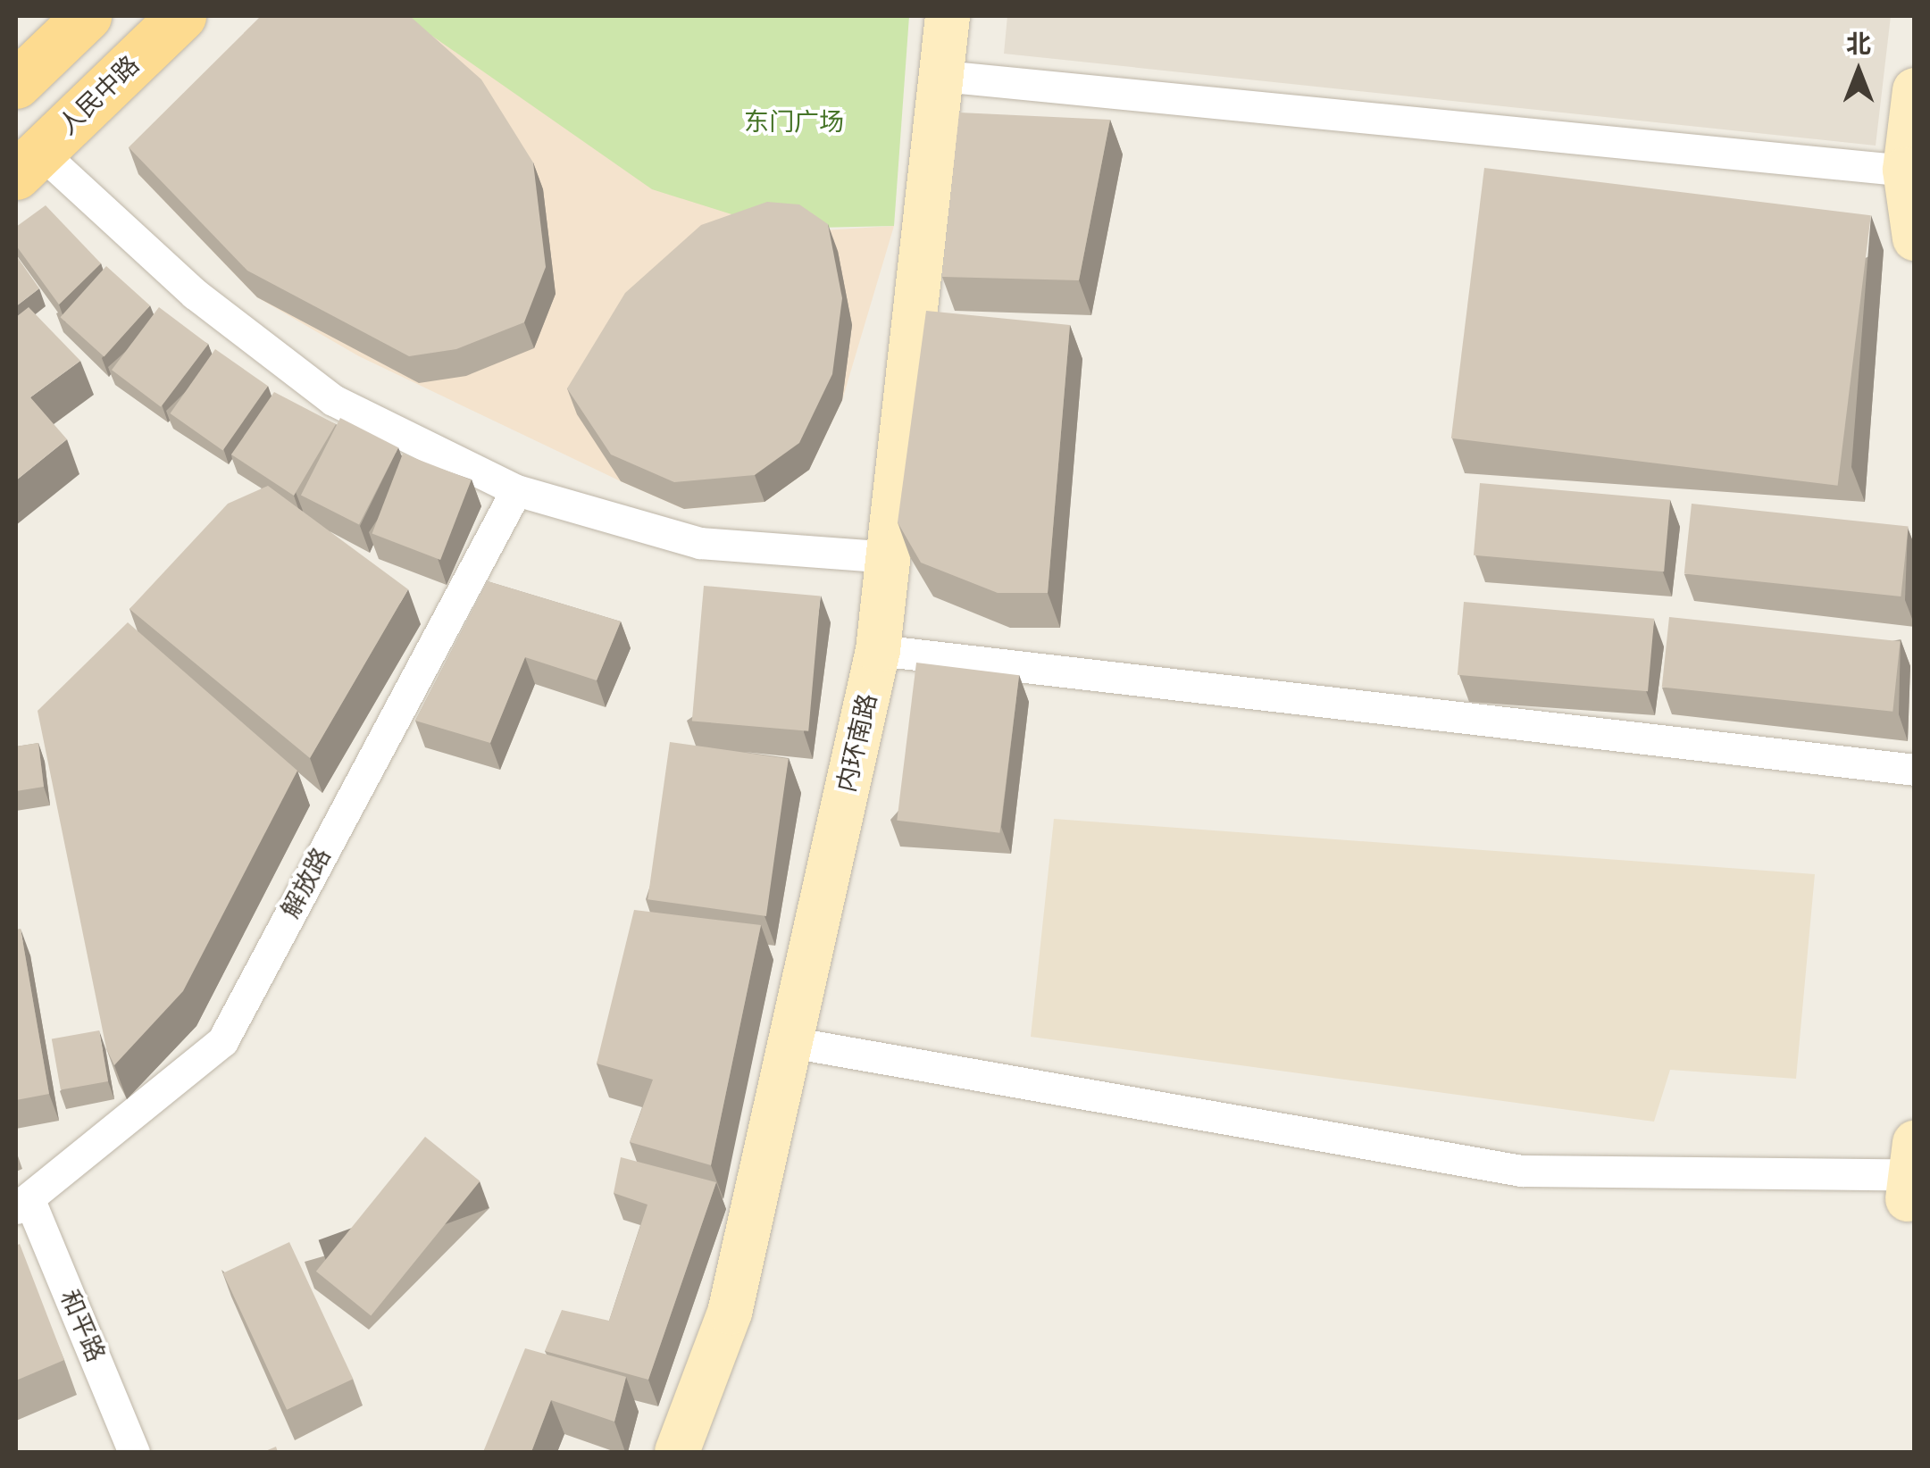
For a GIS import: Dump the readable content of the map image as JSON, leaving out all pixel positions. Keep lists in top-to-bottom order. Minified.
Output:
{"streets":{"main road":["人民中路","内环南路"],"street":["解放路","和平路"]},"crossings":[["解放路","和平路"]],"parks":["东门广场"],"north":"top"}
